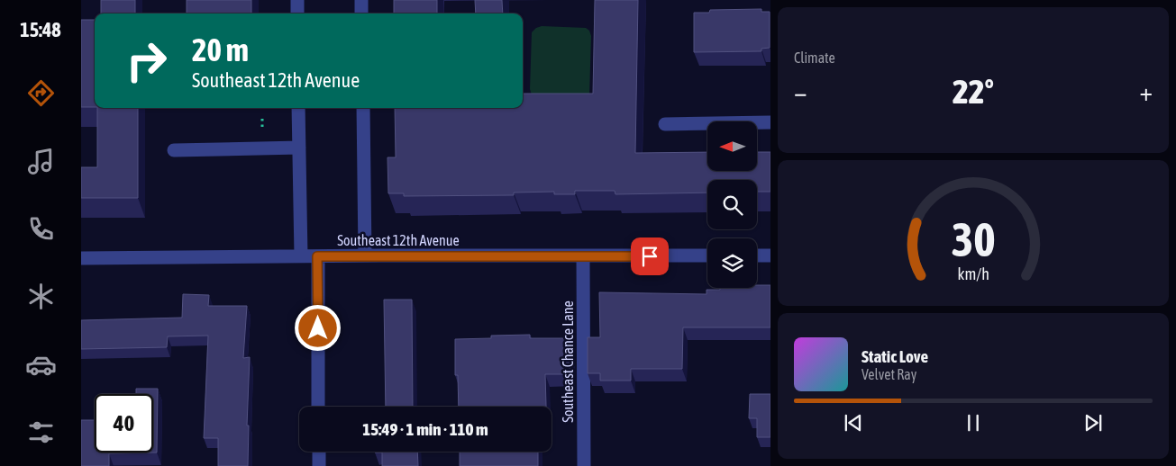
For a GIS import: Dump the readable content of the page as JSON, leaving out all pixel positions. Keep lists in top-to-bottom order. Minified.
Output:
{"streets":{"street":["Southeast 12th Avenue","Southeast Chance Lane"]},"crossings":[["Southeast 12th Avenue","Southeast Chance Lane"]],"north":"left","page":{"tabs":"15:48","tile":"Climate","turn":["20 m","Southeast 12th Avenue"],"heat":["−","22°","+"],"song":["Static Love","Velvet Ray"],"limit":"40","trip":"15:49 · 1 min · 110 m","gauge":["30","km/h"]}}
